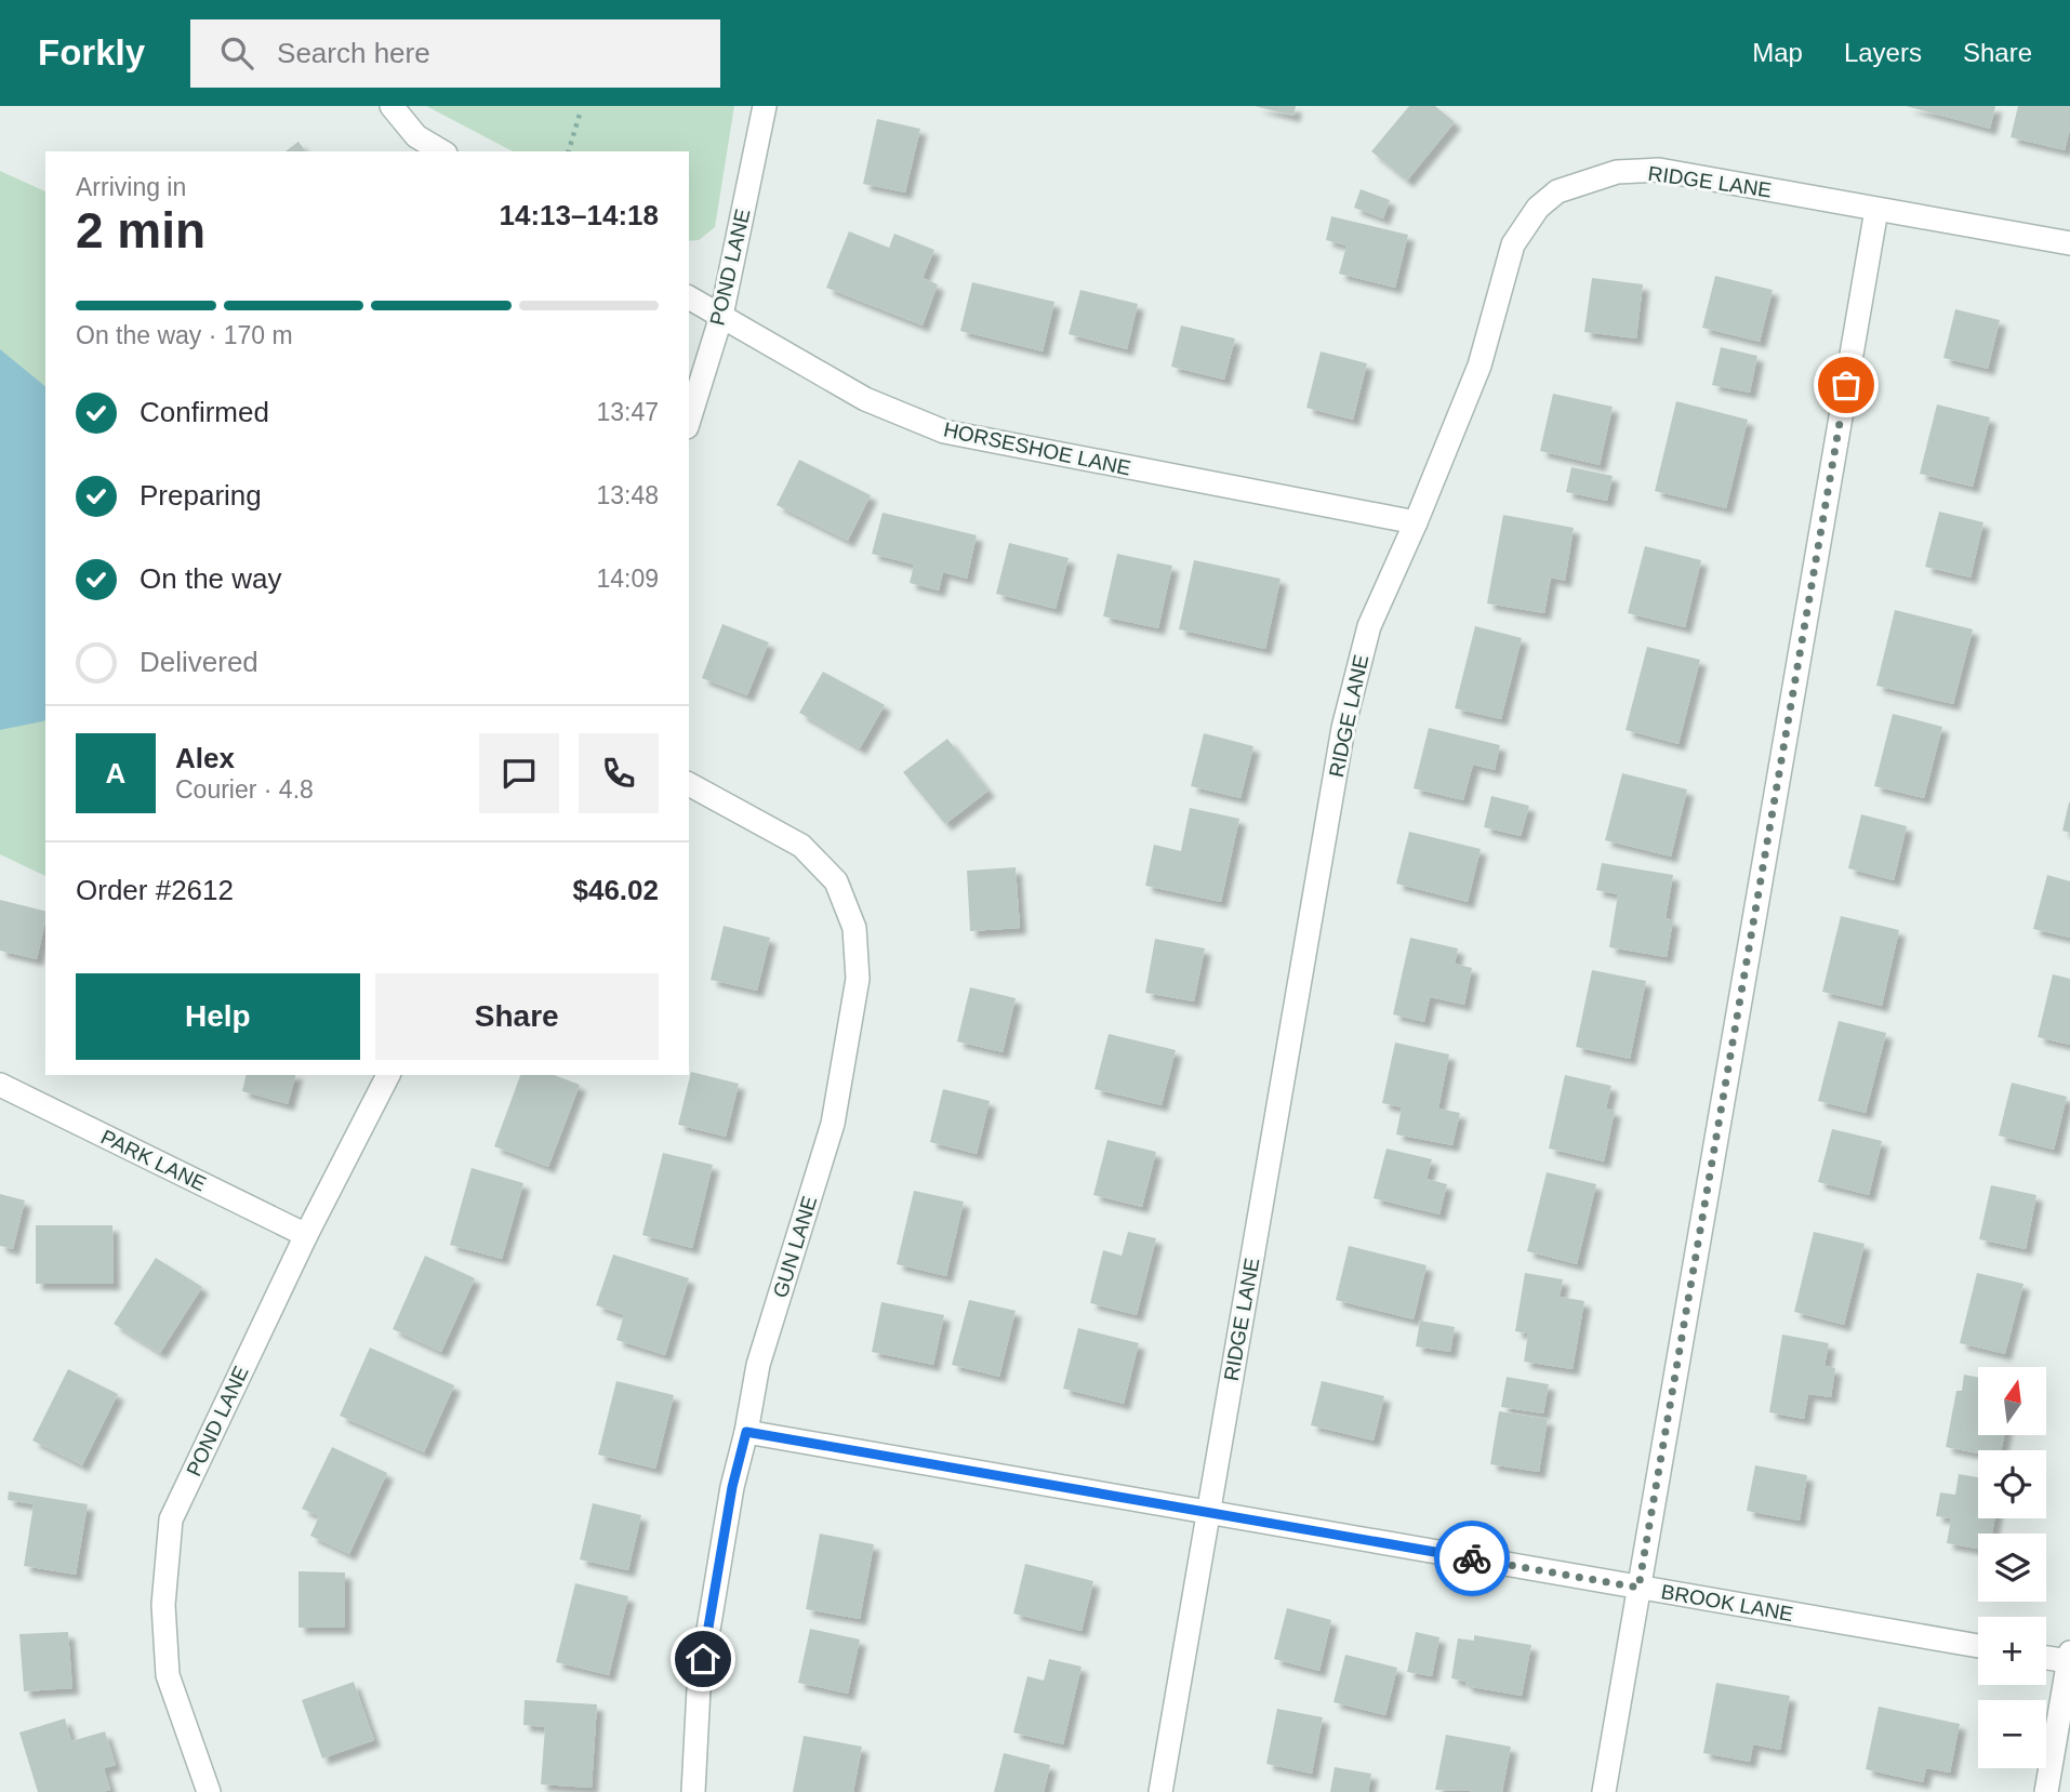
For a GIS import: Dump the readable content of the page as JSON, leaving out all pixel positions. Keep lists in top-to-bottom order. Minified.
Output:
{"streets":{"street":["RIDGE LANE","POND LANE","HORSESHOE LANE","PARK LANE","GUN LANE","BROOK LANE"]},"crossings":[["RIDGE LANE","HORSESHOE LANE"],["RIDGE LANE","BROOK LANE"],["POND LANE","HORSESHOE LANE"],["POND LANE","PARK LANE"],["GUN LANE","BROOK LANE"]],"north":"top","page":{"header":"Forkly","search":"Search here","nav":["Map","Layers","Share"],"heading":["2 min","Arriving in","14:13–14:18"],"panel":["Alex","Courier · 4.8","Order #2612","$46.02"],"bar":"On the way · 170 m","list":[["Confirmed","13:47"],["Preparing","13:48"],["On the way","14:09"],"Delivered"],"round":"A","buttons":["Help","Share"],"map_buttons":["+","−"]}}
